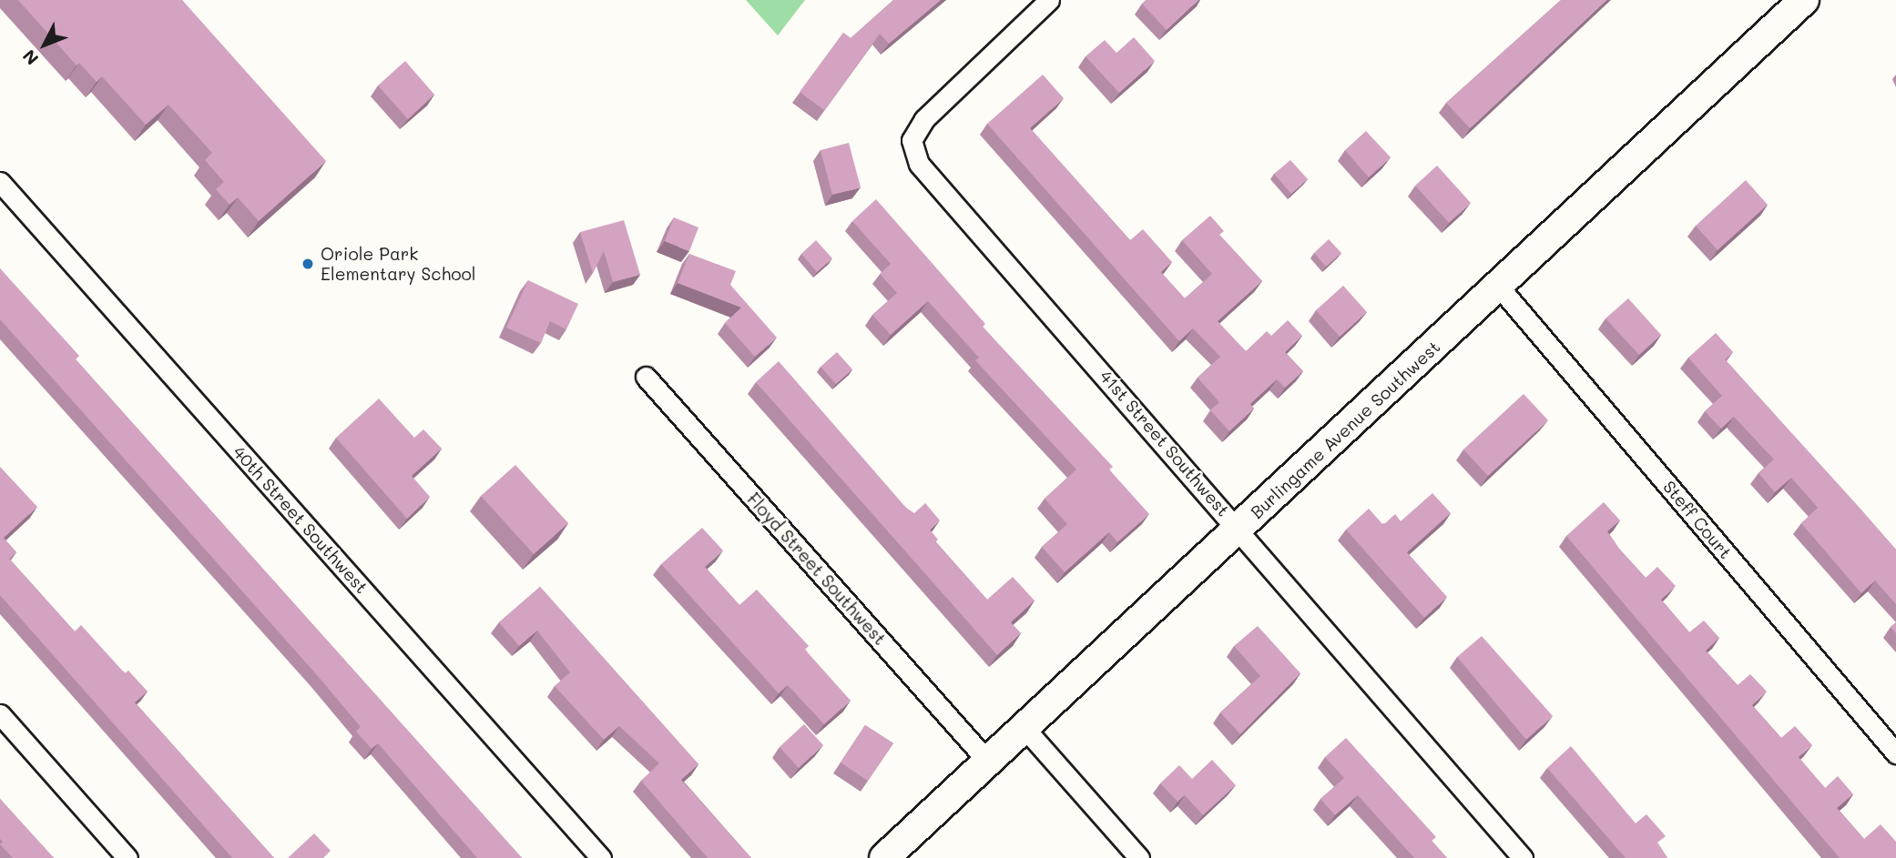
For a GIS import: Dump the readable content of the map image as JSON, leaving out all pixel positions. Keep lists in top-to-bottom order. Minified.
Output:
{"streets":{"street":["Burlingame Avenue Southwest","41st Street Southwest","40th Street Southwest","Steff Court","Floyd Street Southwest"]},"crossings":[["Burlingame Avenue Southwest","41st Street Southwest"],["Burlingame Avenue Southwest","Steff Court"],["Burlingame Avenue Southwest","Floyd Street Southwest"]],"places":["Oriole Park Elementary School"],"north":"bottom left"}
